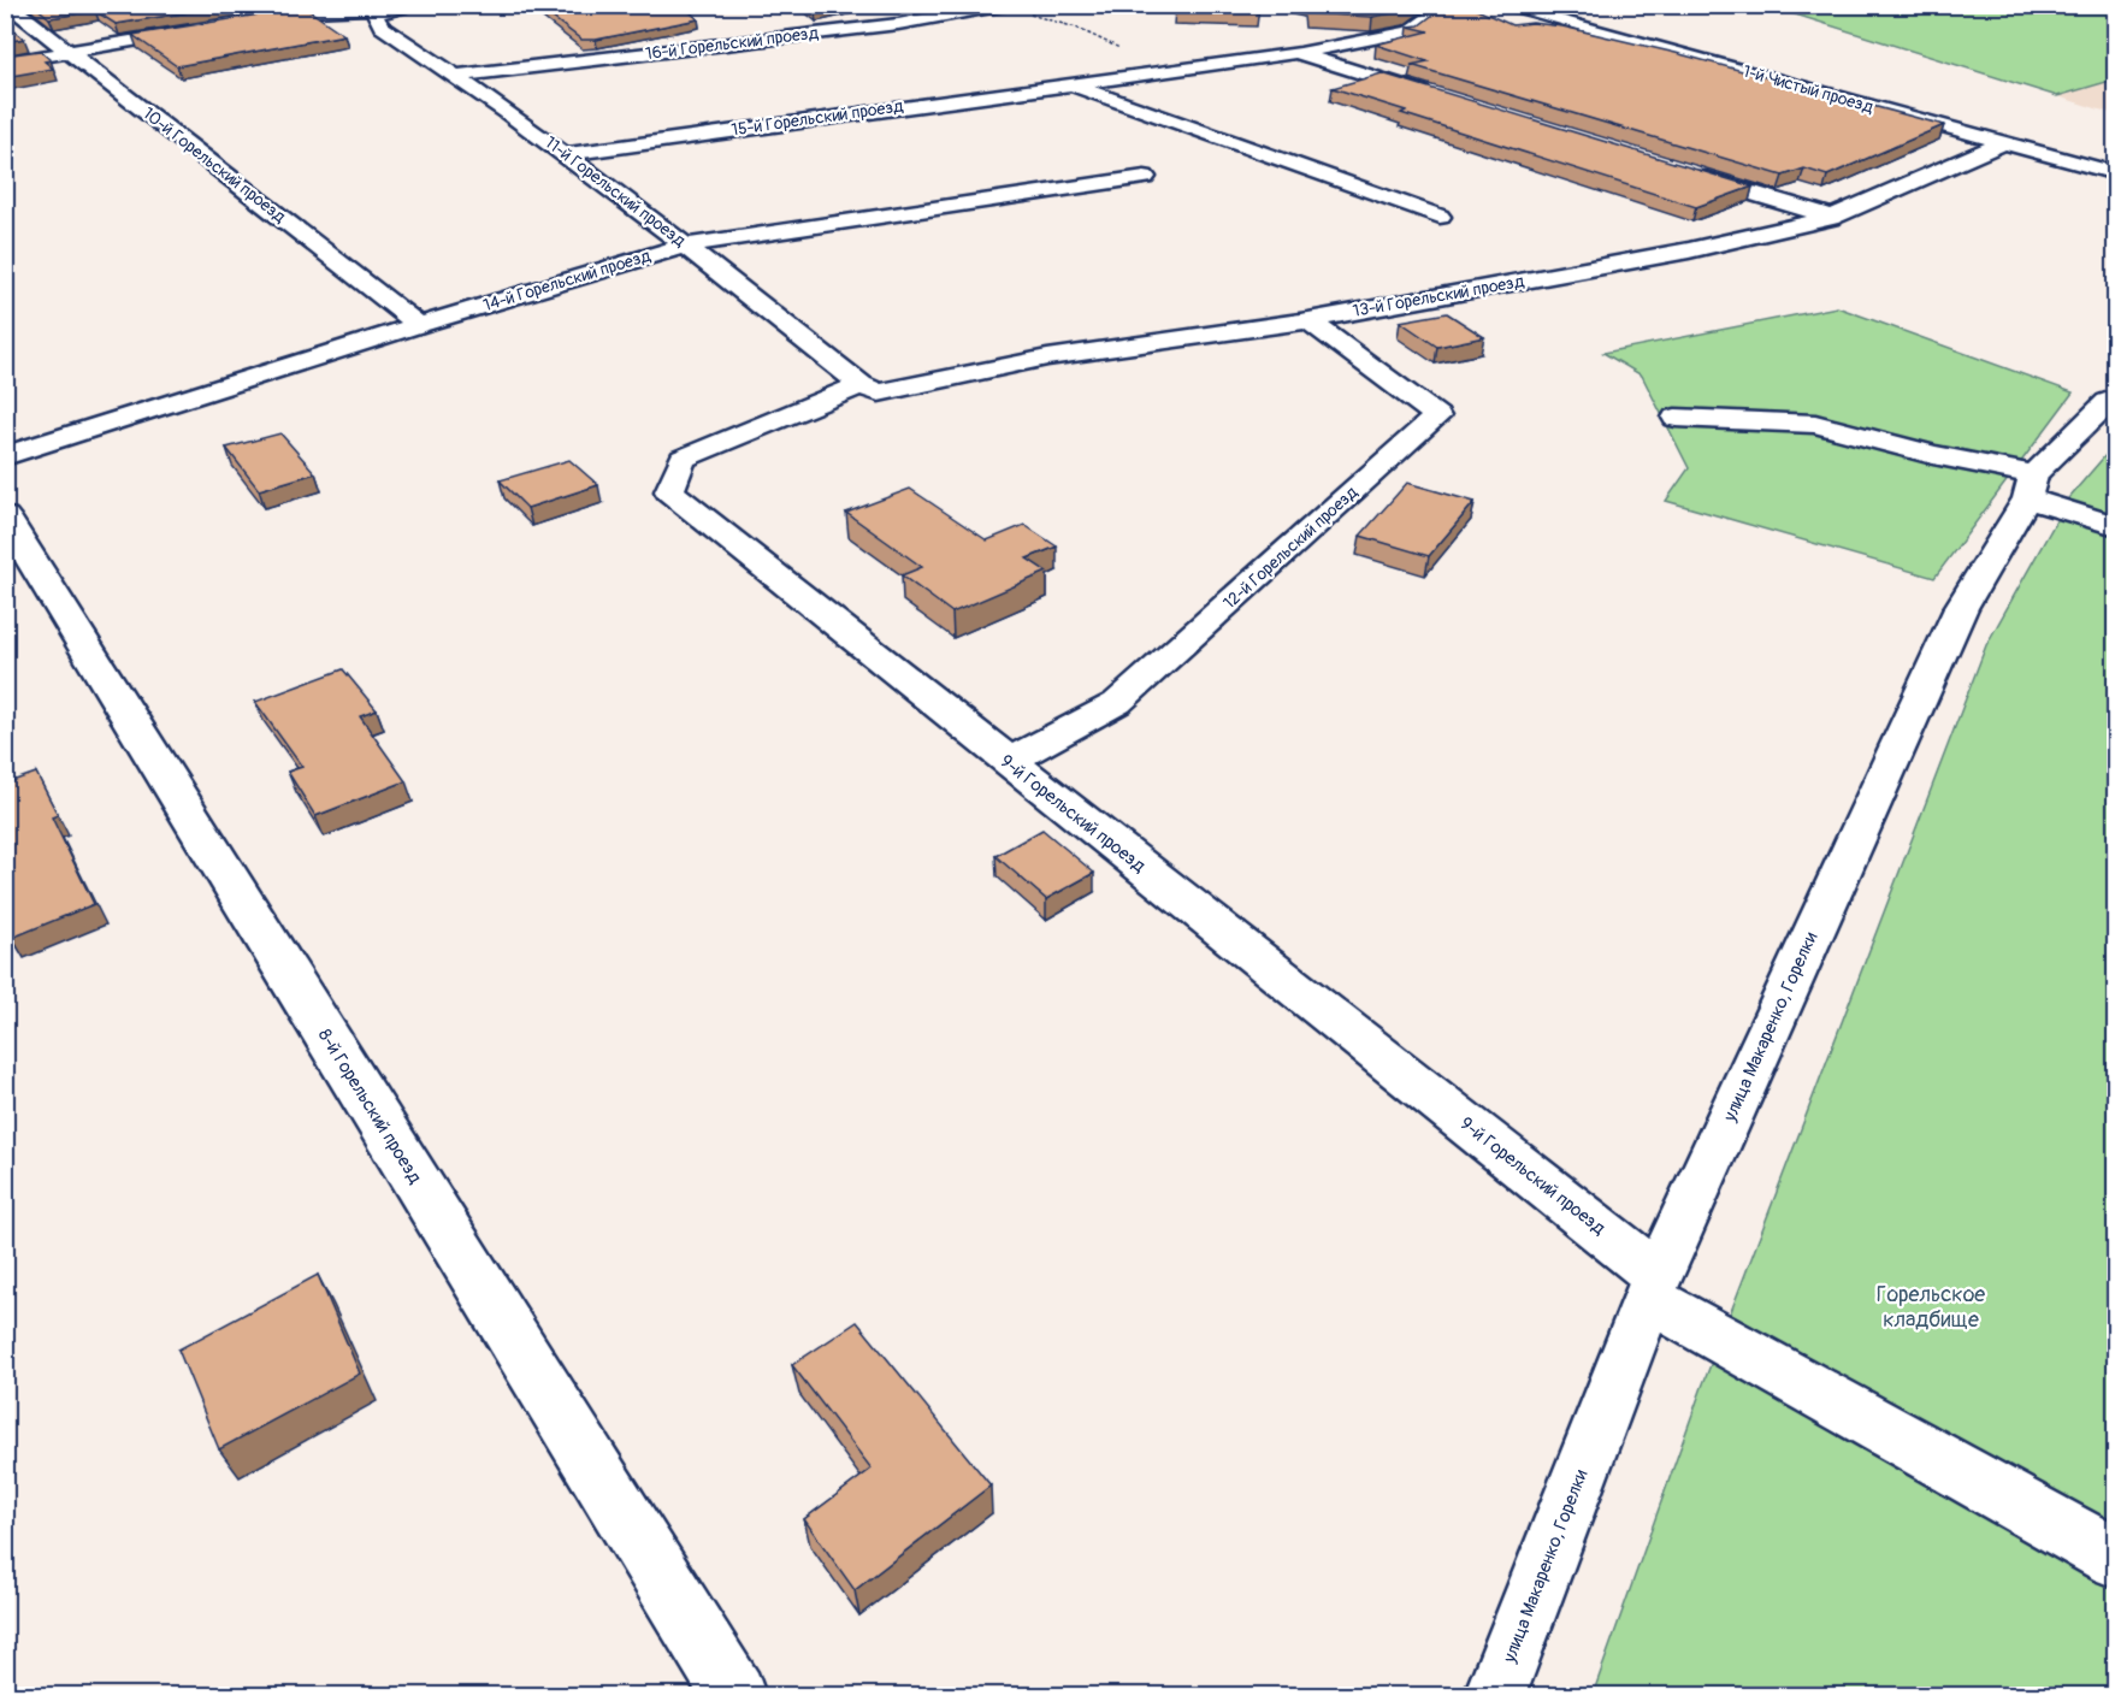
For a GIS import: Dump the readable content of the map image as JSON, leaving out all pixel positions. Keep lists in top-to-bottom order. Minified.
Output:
{"streets":{"street":["16-й Горельский проезд","1-й Чистый проезд","15-й Горельский проезд","10-й Горельский проезд","11-й Горельский проезд","14-й Горельский проезд","13-й Горельский проезд","12-й Горельский проезд","9-й Горельский проезд","улица Макаренко, Горелки","8-й Горельский проезд"]},"crossings":[["16-й Горельский проезд","11-й Горельский проезд"],["1-й Чистый проезд","13-й Горельский проезд"],["15-й Горельский проезд","11-й Горельский проезд"],["10-й Горельский проезд","14-й Горельский проезд"],["11-й Горельский проезд","14-й Горельский проезд"],["11-й Горельский проезд","13-й Горельский проезд"],["11-й Горельский проезд","9-й Горельский проезд"],["13-й Горельский проезд","12-й Горельский проезд"],["13-й Горельский проезд","9-й Горельский проезд"],["12-й Горельский проезд","9-й Горельский проезд"],["9-й Горельский проезд","улица Макаренко, Горелки"]],"parks":["Горельское кладбище"]}
